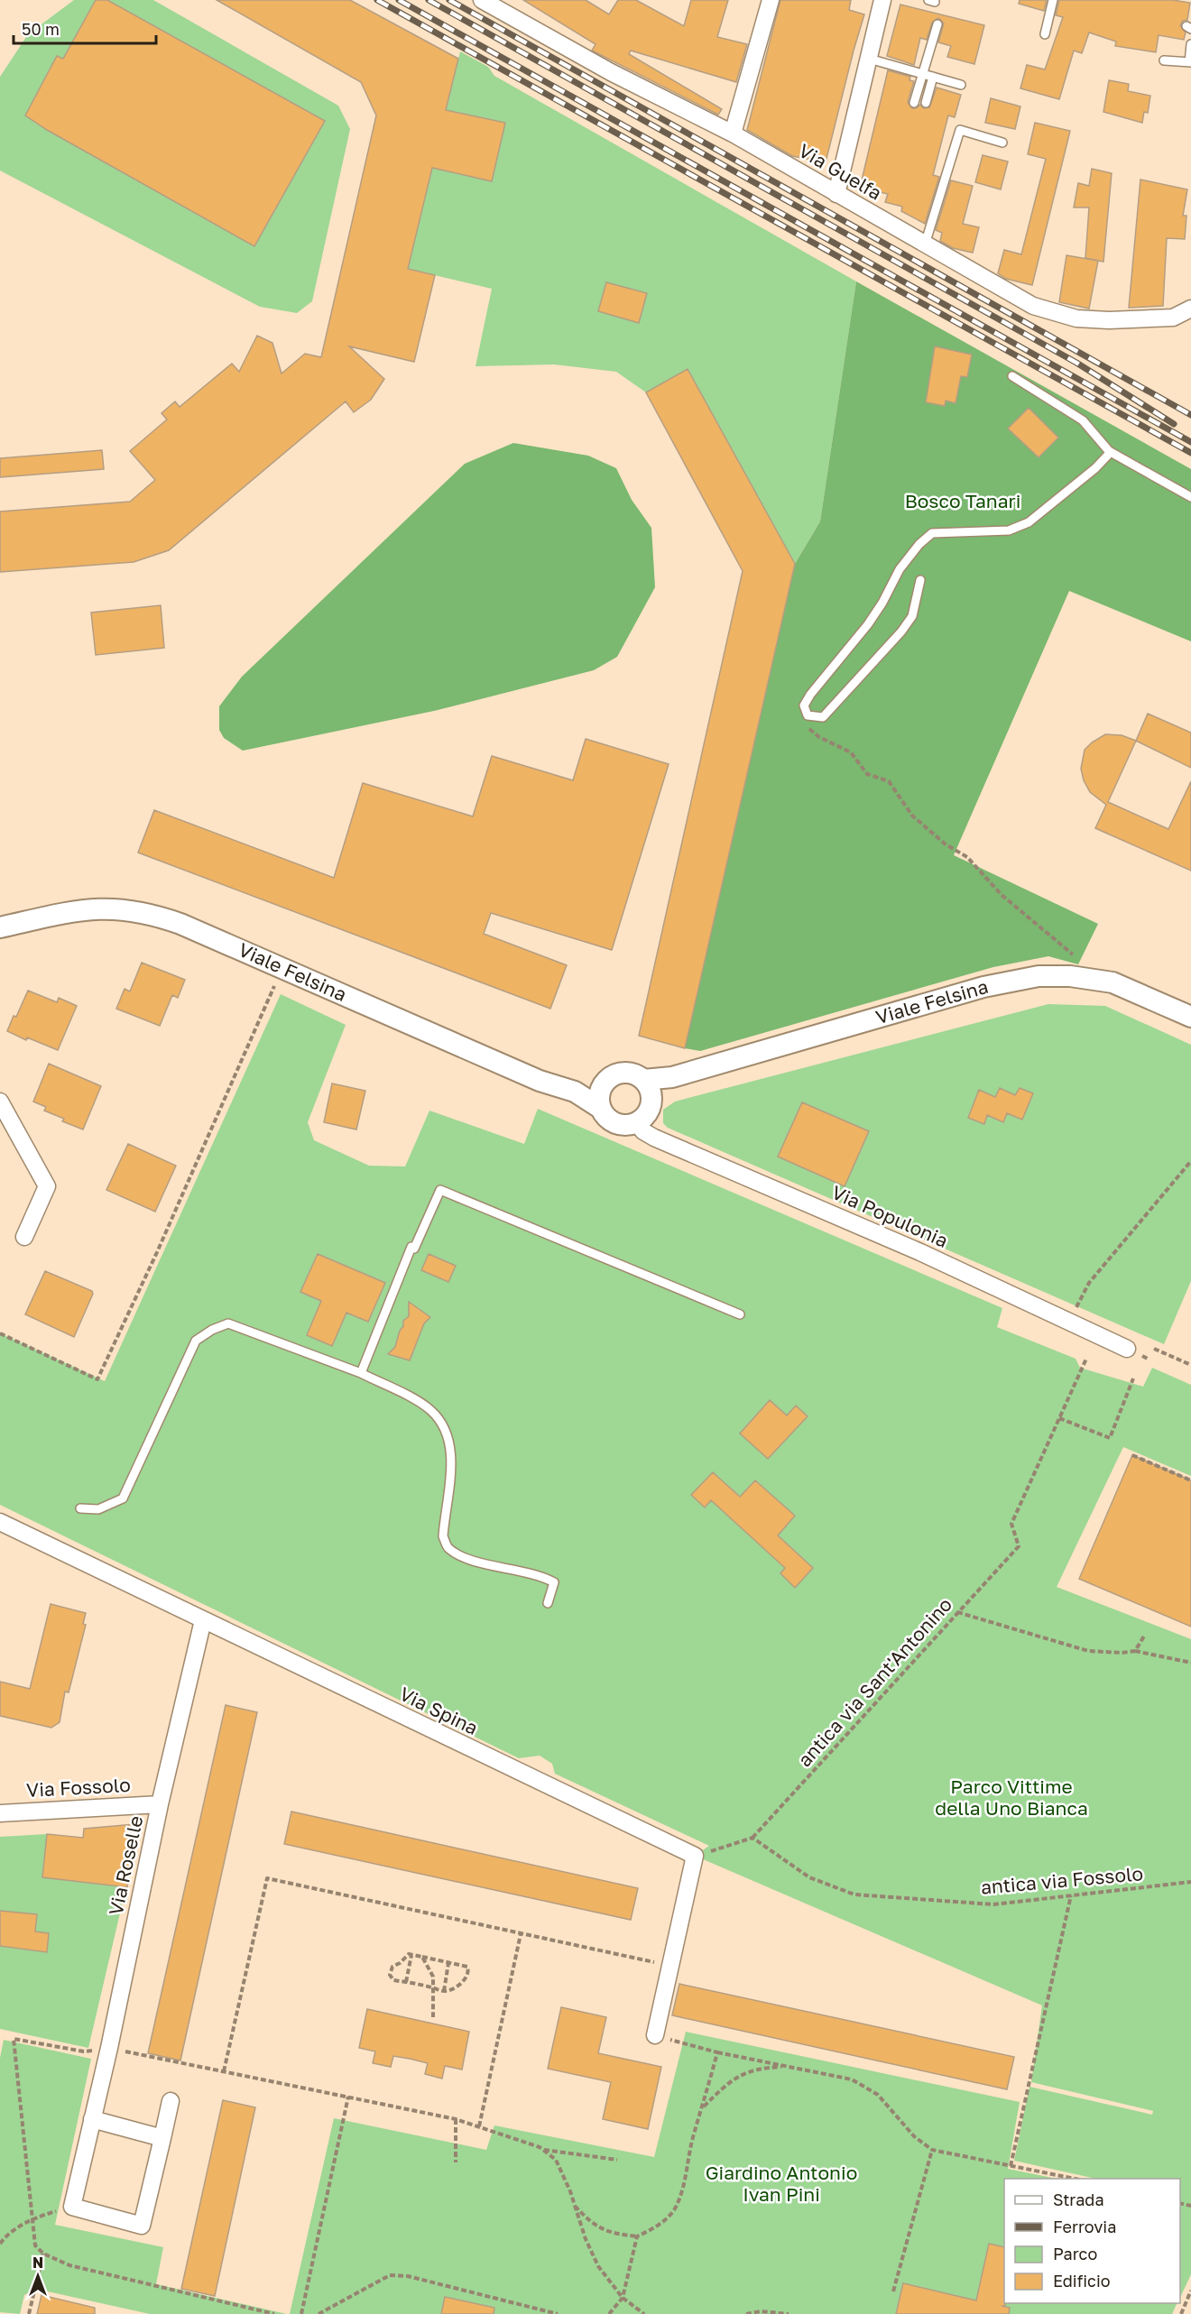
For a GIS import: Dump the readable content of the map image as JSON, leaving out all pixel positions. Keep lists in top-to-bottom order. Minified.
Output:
{"streets":{"street":["Via Guelfa","Viale Felsina","Via Populonia","Via Spina","Via Fossolo","Via Roselle"],"path":["antica via Sant'Antonino","antica via Fossolo"]},"crossings":[["Viale Felsina","Via Populonia"],["antica via Sant'Antonino","antica via Fossolo"],["Via Spina","Via Roselle"],["Via Fossolo","Via Roselle"]],"parks":["Bosco Tanari","Parco Vittime della Uno Bianca","Giardino Antonio Ivan Pini"],"legend":["Strada","Ferrovia","Parco","Edificio"],"scale_bar":"50 m","north":"top"}
